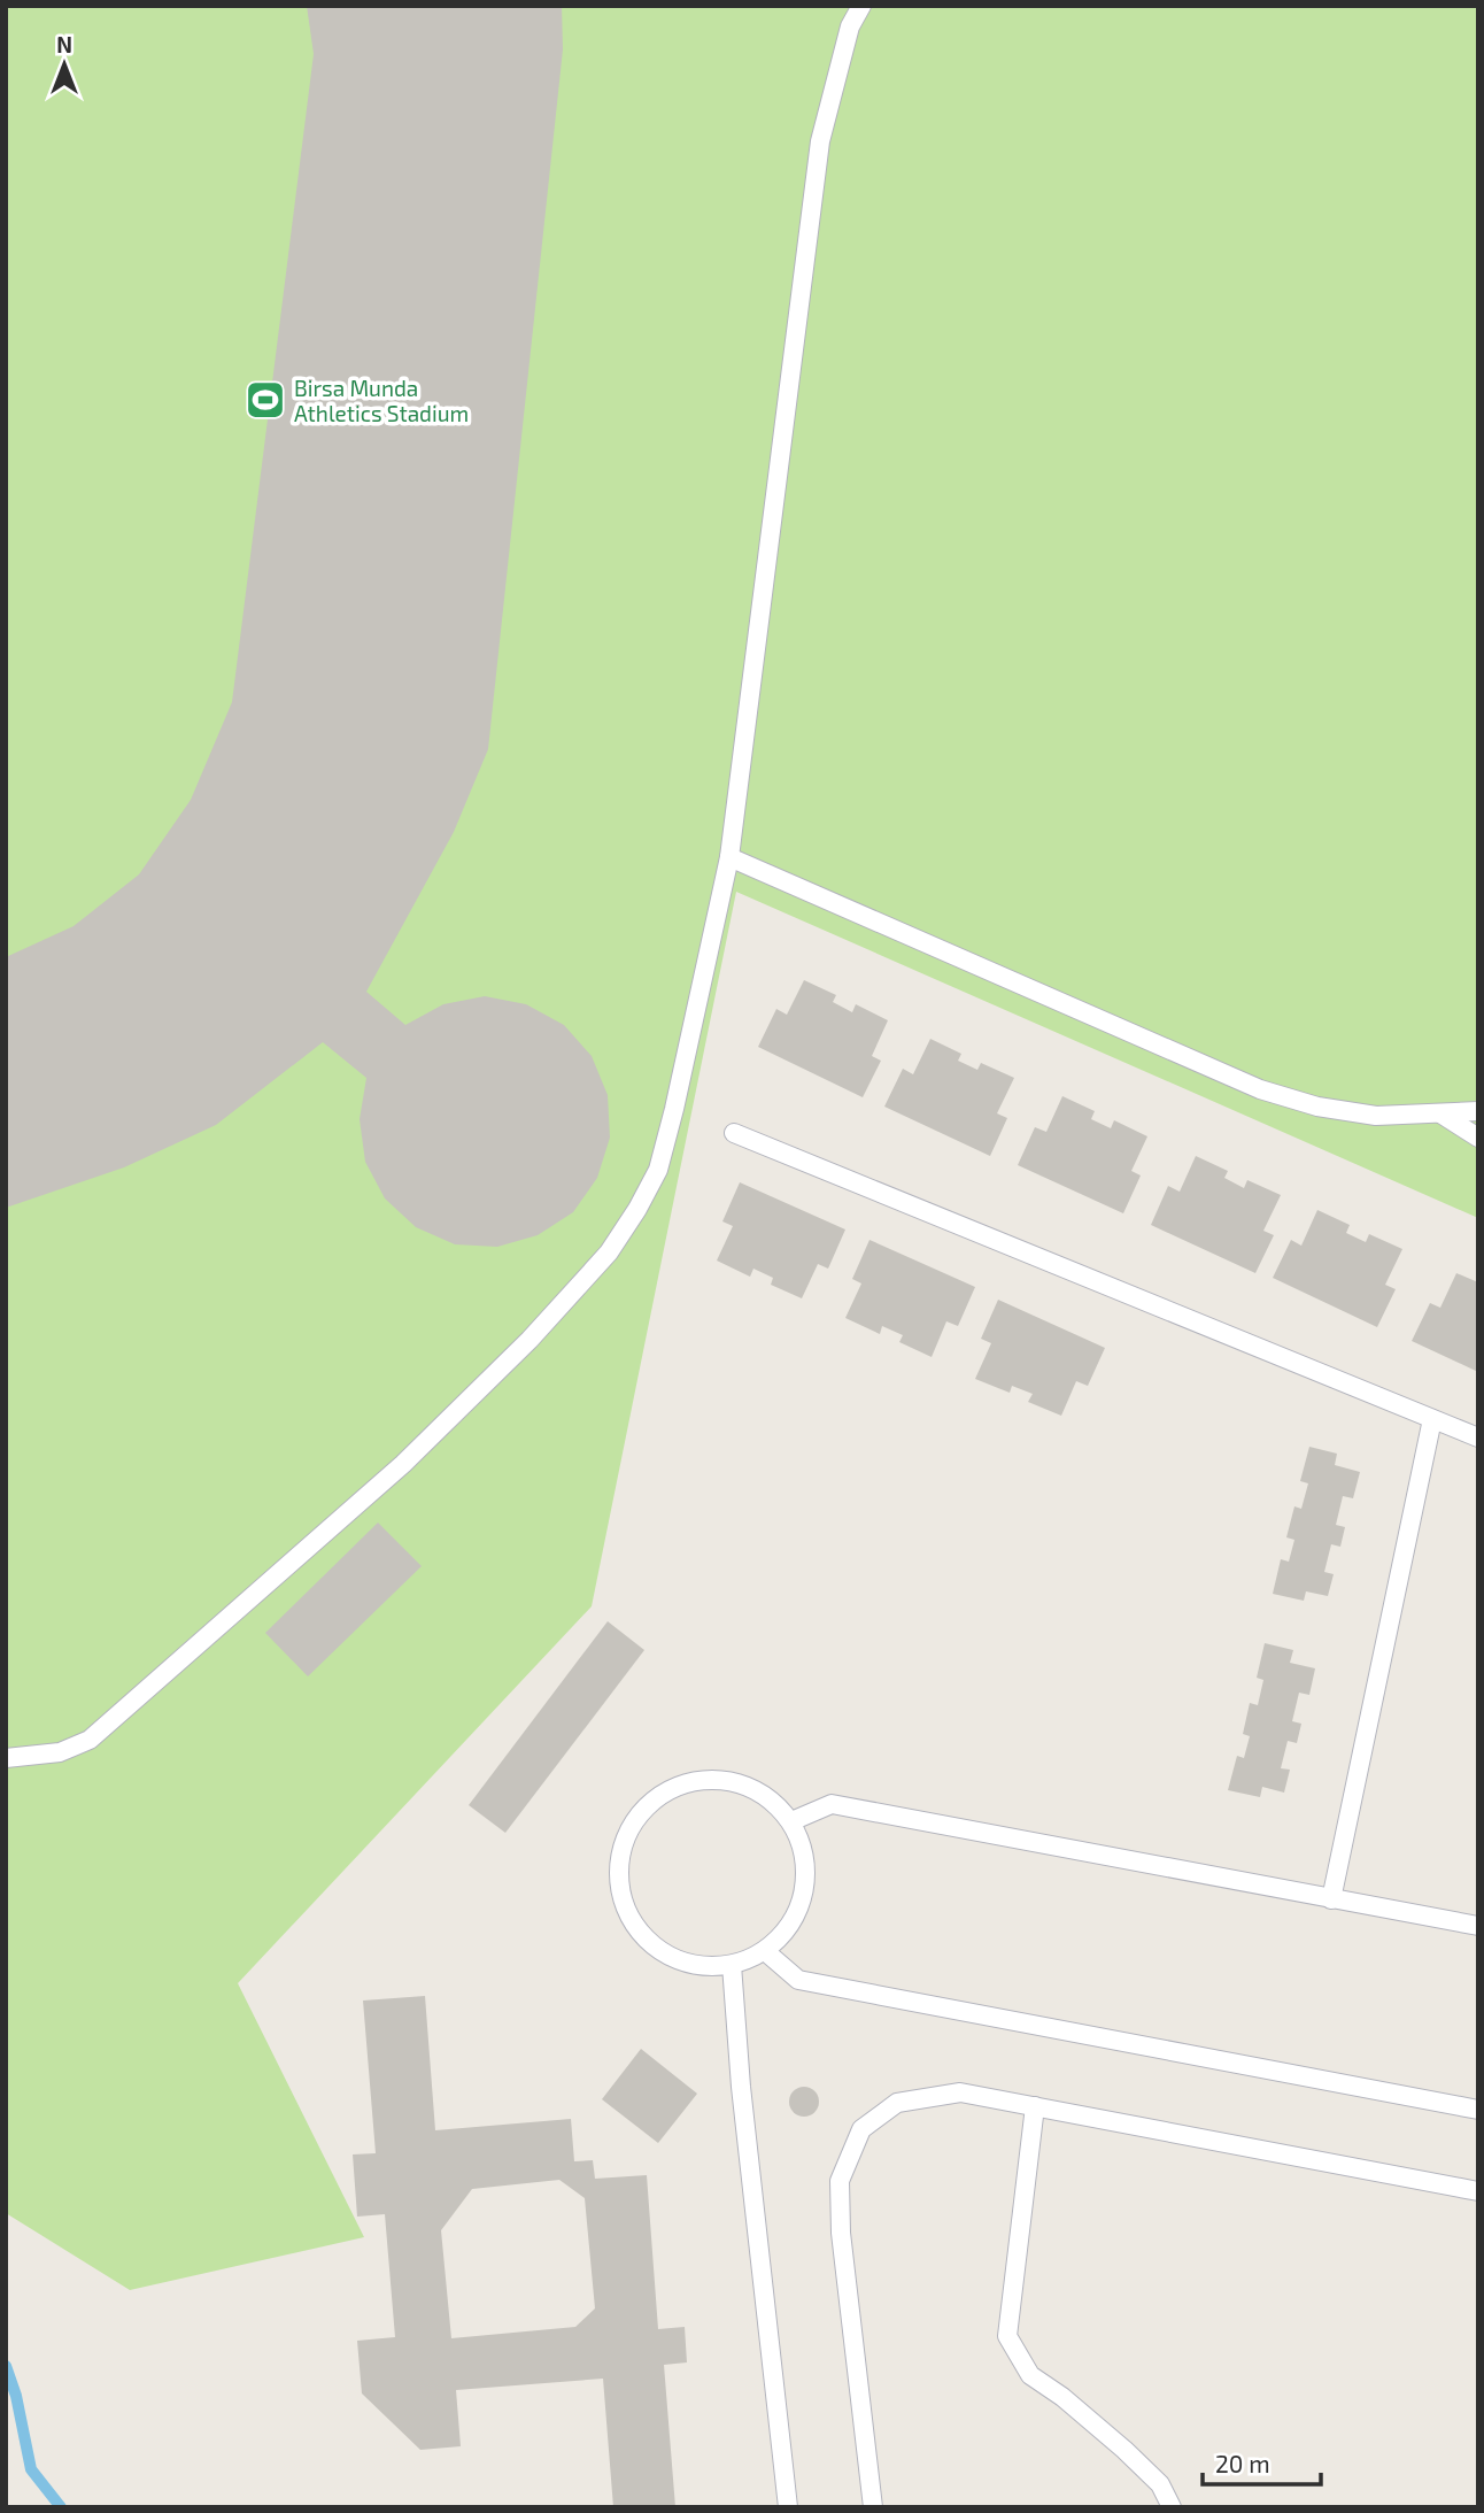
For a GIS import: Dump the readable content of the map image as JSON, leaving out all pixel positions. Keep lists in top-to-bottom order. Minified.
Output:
{"places":{"sports":["Birsa Munda Athletics Stadium"]},"scale_bar":"20 m","north":"top"}
